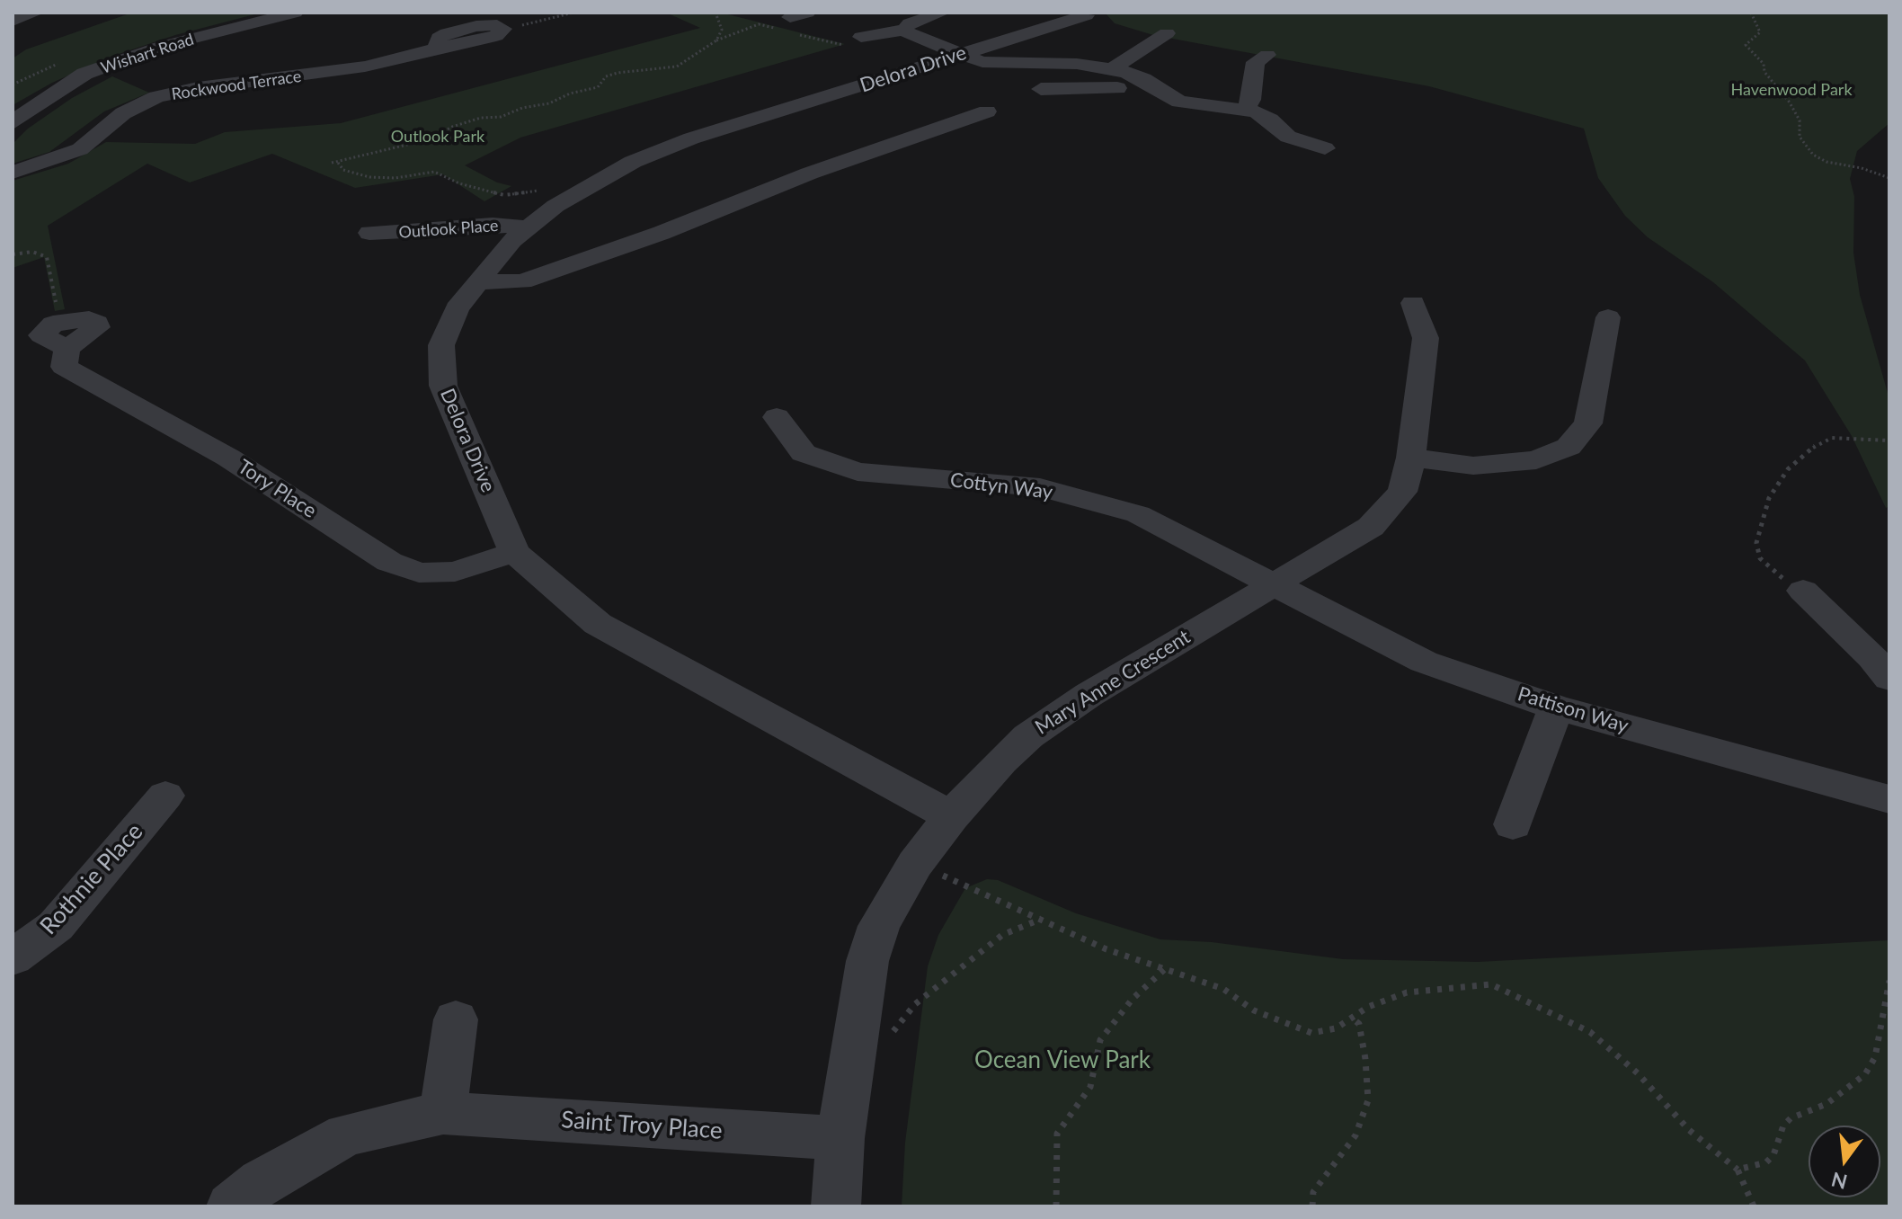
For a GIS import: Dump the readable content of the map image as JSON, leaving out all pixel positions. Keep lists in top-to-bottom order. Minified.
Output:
{"streets":{"street":["Wishart Road","Delora Drive","Rockwood Terrace","Outlook Place","Cottyn Way","Tory Place","Mary Anne Crescent","Pattison Way","Rothnie Place","Saint Troy Place"]},"crossings":[["Delora Drive","Outlook Place"],["Delora Drive","Tory Place"],["Delora Drive","Mary Anne Crescent"],["Cottyn Way","Mary Anne Crescent"],["Cottyn Way","Pattison Way"],["Mary Anne Crescent","Pattison Way"],["Mary Anne Crescent","Saint Troy Place"]],"parks":["Havenwood Park","Outlook Park","Ocean View Park"],"north":"bottom"}
